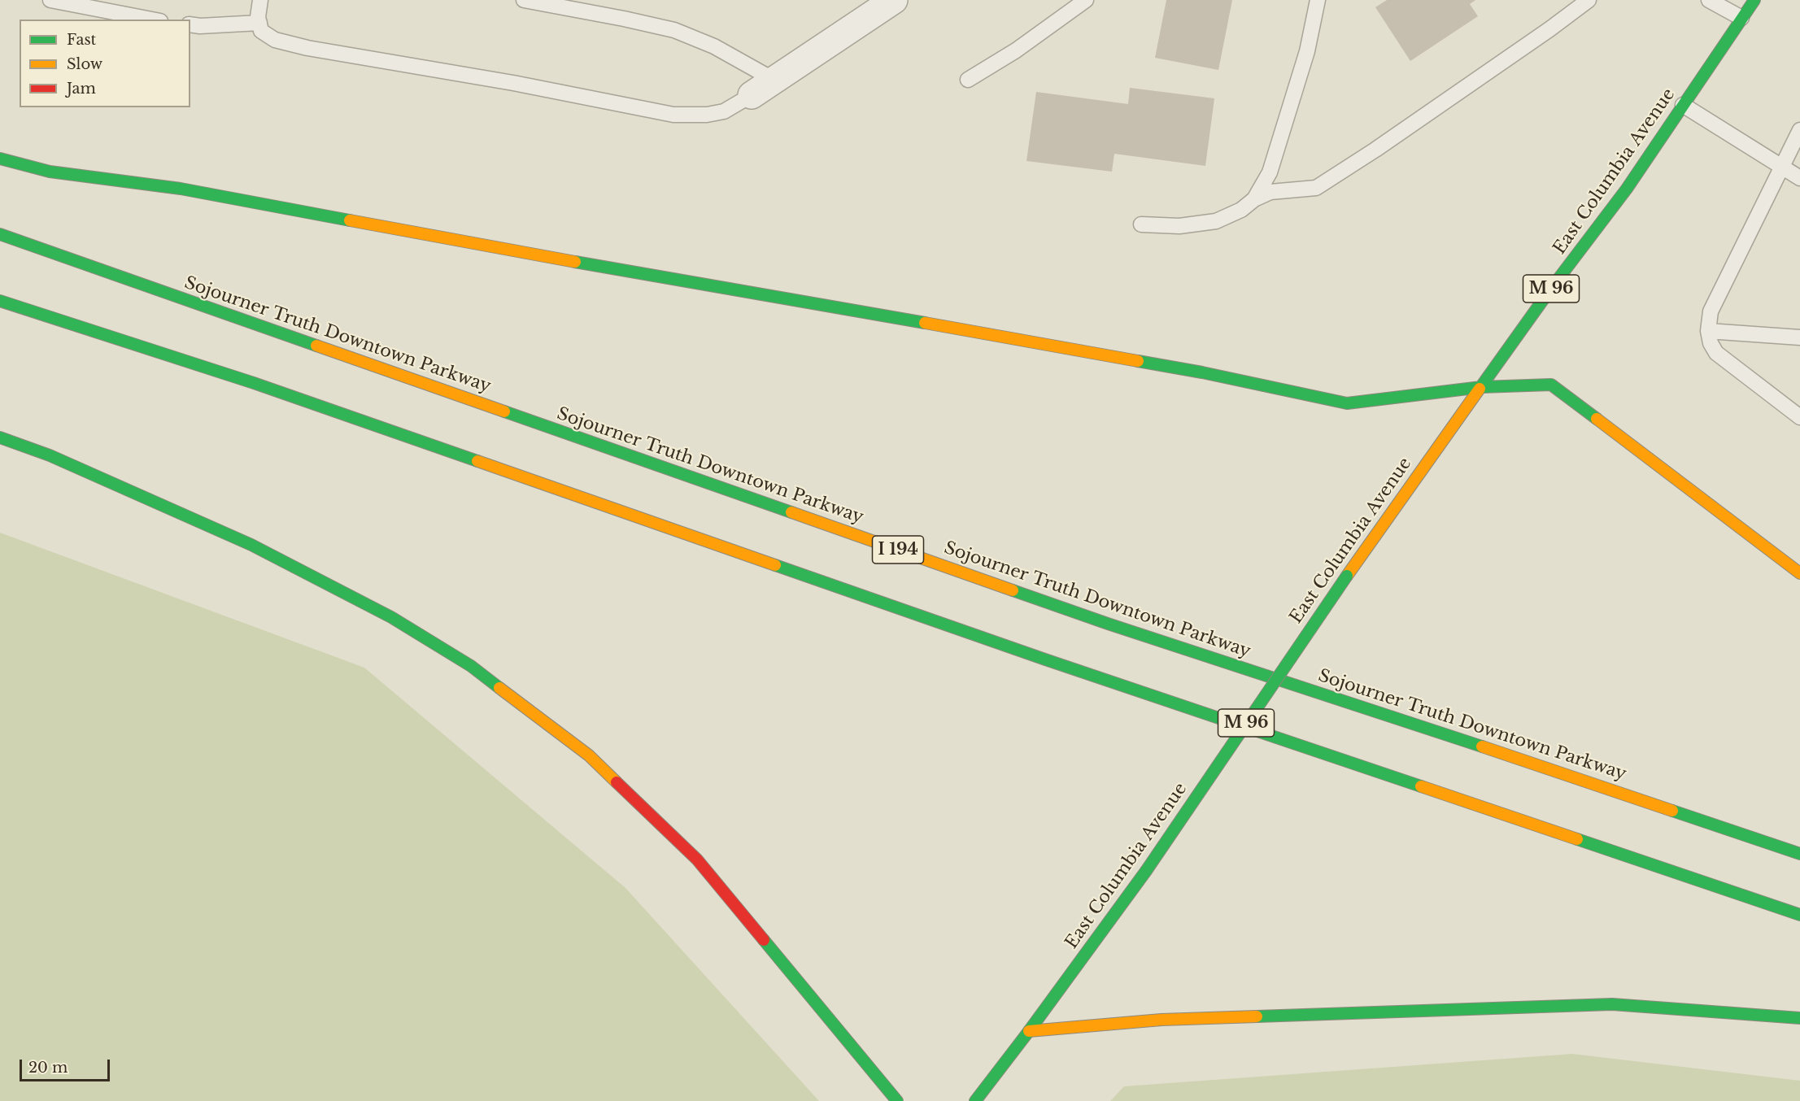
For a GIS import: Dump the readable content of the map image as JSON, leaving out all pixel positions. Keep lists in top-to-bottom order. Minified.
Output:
{"streets":{"main road":["East Columbia Avenue","M 96","Sojourner Truth Downtown Parkway","I 194"]},"legend":["Fast","Slow","Jam"],"scale_bar":"20 m"}
